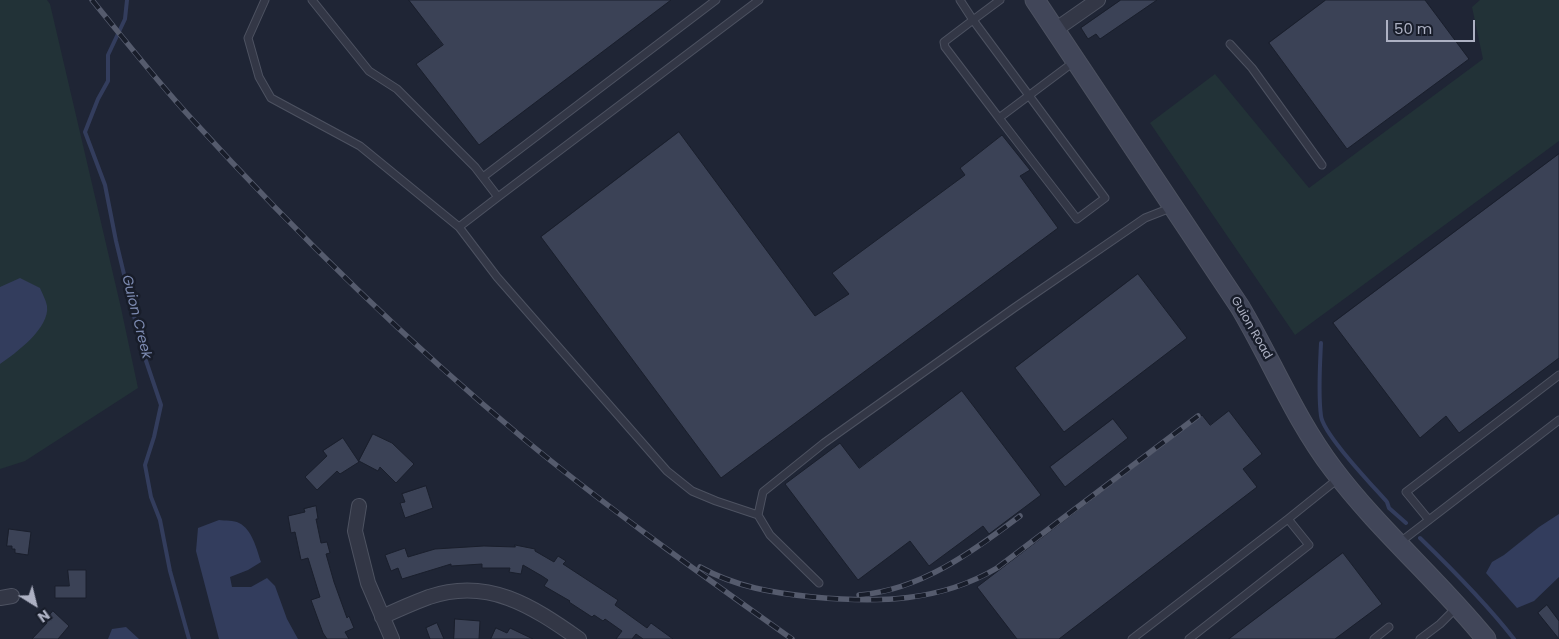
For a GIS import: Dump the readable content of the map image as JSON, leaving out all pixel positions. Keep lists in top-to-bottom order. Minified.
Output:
{"streets":{"street":["Guion Road"]},"water":["Guion Creek"],"scale_bar":"50 m","north":"bottom right"}
